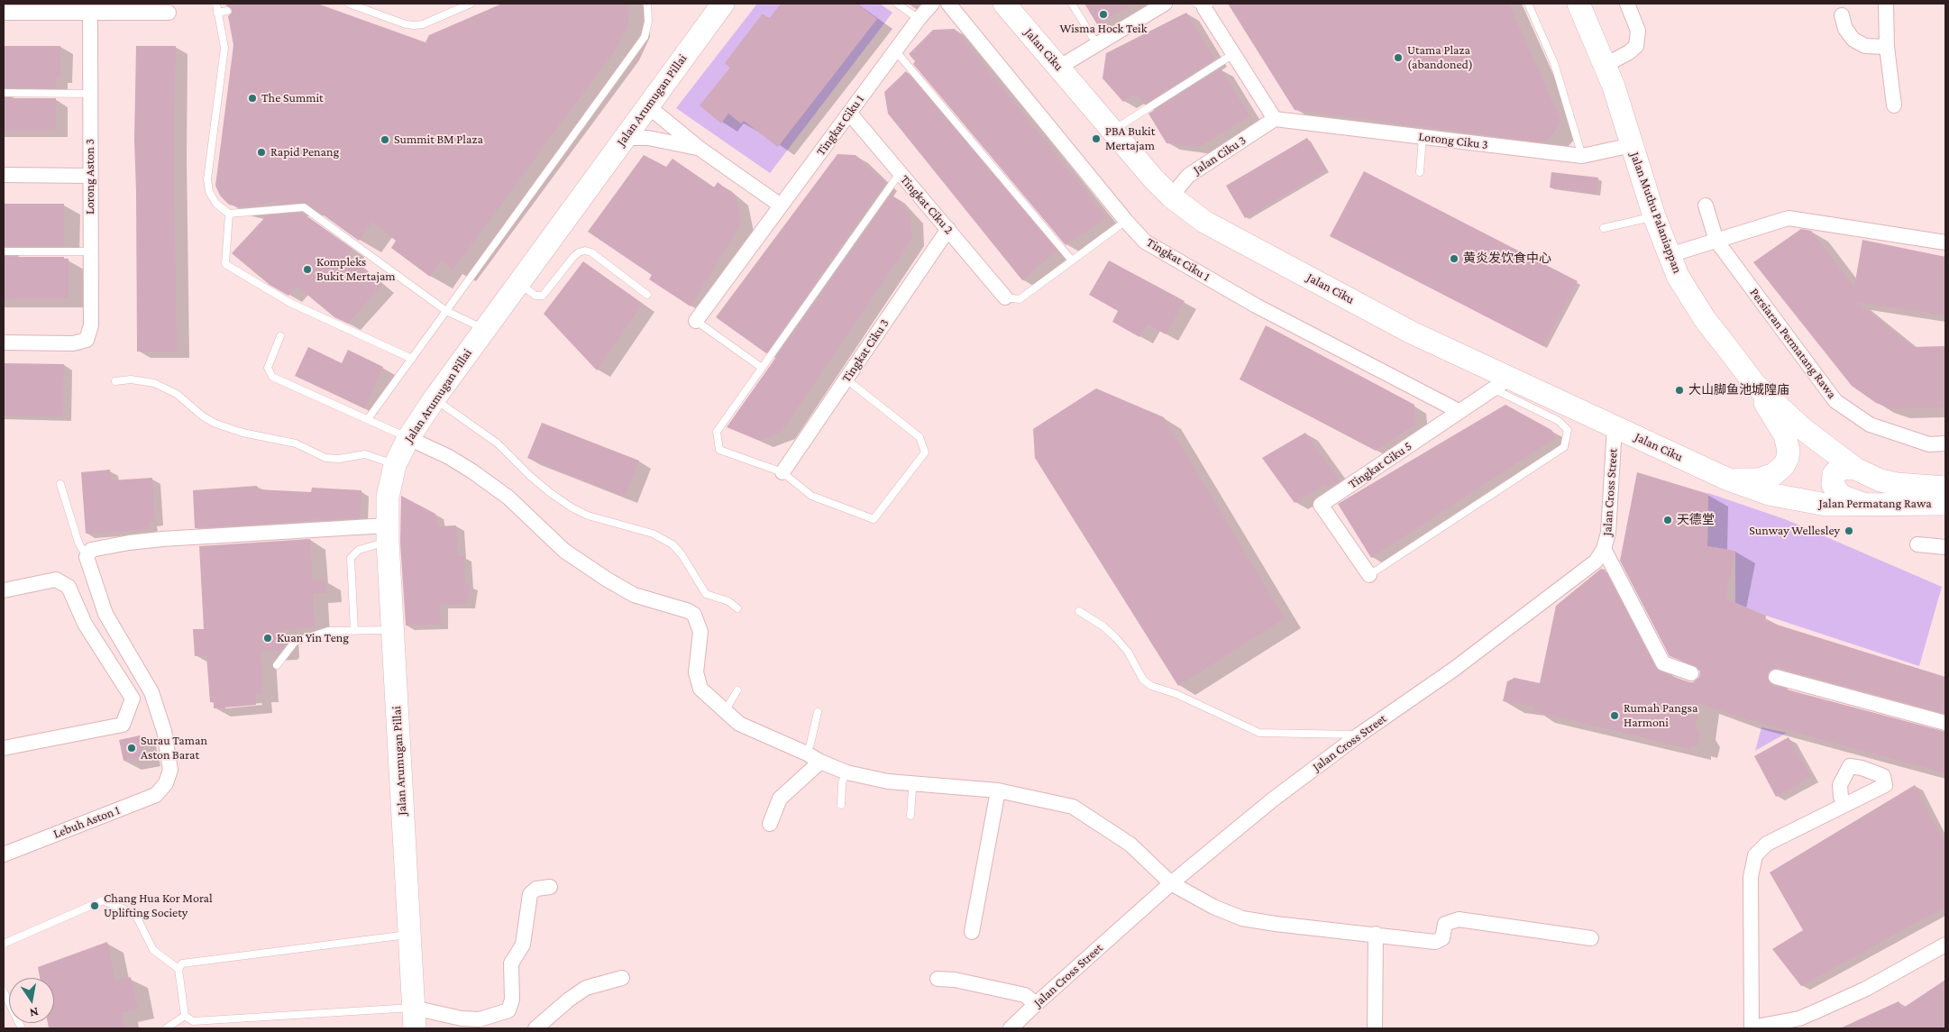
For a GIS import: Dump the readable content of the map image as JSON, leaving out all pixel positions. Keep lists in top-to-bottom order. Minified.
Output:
{"streets":{"main road":["Jalan Ciku","Jalan Arumugan Pillai","Jalan Muthu Palaniappan","Jalan Permatang Rawa"],"street":["Tingkat Ciku 1","Lorong Ciku 3","Jalan Ciku 3","Lorong Aston 3","Tingkat Ciku 2","Persiaran Permatang Rawa","Tingkat Ciku 3","Tingkat Ciku 5","Jalan Cross Street","Lebuh Aston 1"]},"crossings":[["Jalan Ciku","Jalan Ciku 3"],["Jalan Ciku","Tingkat Ciku 5"],["Jalan Ciku","Jalan Cross Street"],["Jalan Ciku","Jalan Permatang Rawa"],["Tingkat Ciku 1","Tingkat Ciku 2"],["Tingkat Ciku 1","Tingkat Ciku 5"],["Lorong Ciku 3","Jalan Ciku 3"],["Lorong Ciku 3","Jalan Muthu Palaniappan"],["Tingkat Ciku 2","Tingkat Ciku 3"],["Jalan Muthu Palaniappan","Jalan Permatang Rawa"]],"places":["Wisma Hock Teik","Utama Plaza (abandoned)","The Summit","PBA Bukit Mertajam","Summit BM Plaza","Rapid Penang","黄炎发饮食中心","Kompleks Bukit Mertajam","大山脚鱼池城隍庙","天德堂","Sunway Wellesley","Kuan Yin Teng","Rumah Pangsa Harmoni","Surau Taman Aston Barat","Chang Hua Kor Moral Uplifting Society"],"north":"bottom"}
